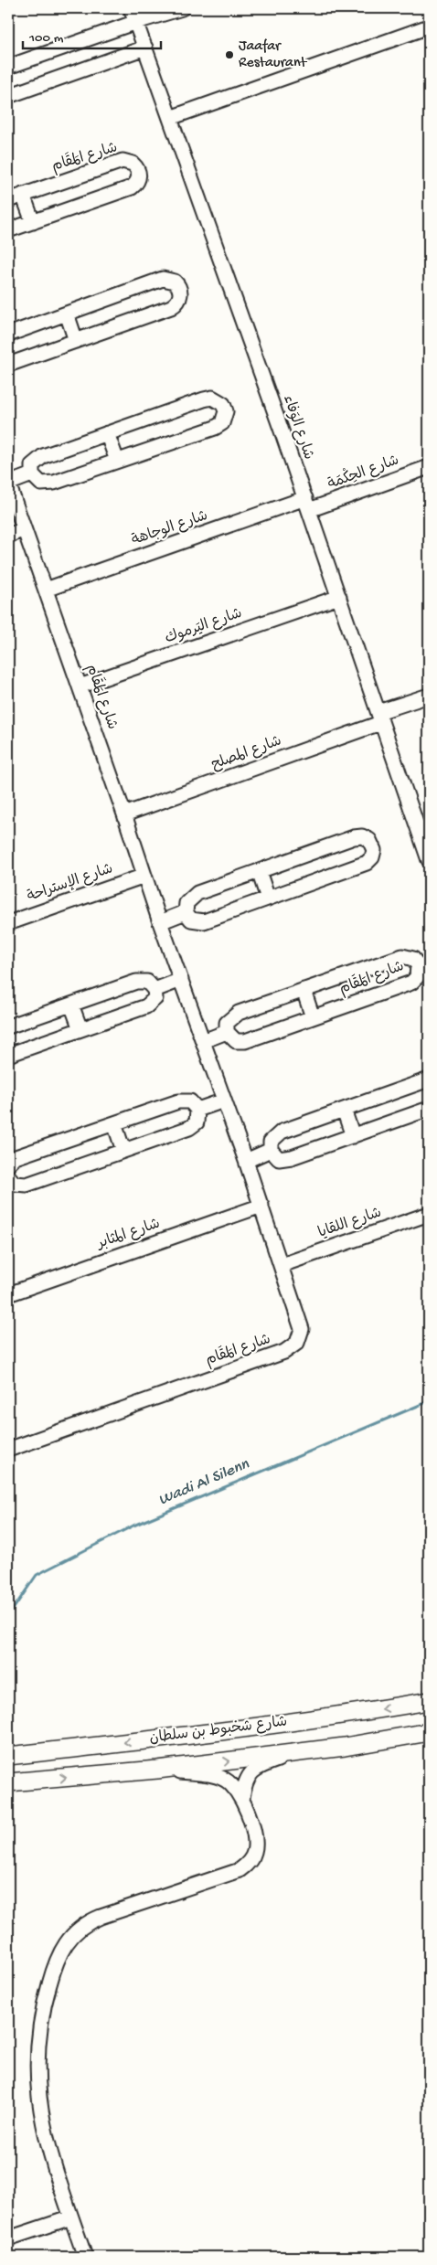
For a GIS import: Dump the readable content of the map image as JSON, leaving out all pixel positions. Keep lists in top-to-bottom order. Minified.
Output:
{"streets":{"main road":["شارع شخبوط بن سلطان"],"street":["شارع المَقَام","شارع الوَفاء","شارع الحِكْمَة","شارع الوجاهة","شارع اليَرموك","شارع المصلح","شارع الإستراحة","شارع اللقايا","شارع المثابر"]},"crossings":[["شارع المَقَام","شارع الوجاهة"],["شارع المَقَام","شارع اليَرموك"],["شارع المَقَام","شارع المصلح"],["شارع المَقَام","شارع الإستراحة"],["شارع المَقَام","شارع اللقايا"],["شارع المَقَام","شارع المثابر"],["شارع الوَفاء","شارع الحِكْمَة"],["شارع الوَفاء","شارع الوجاهة"],["شارع الوَفاء","شارع اليَرموك"],["شارع الوَفاء","شارع المصلح"],["شارع الحِكْمَة","شارع الوجاهة"]],"water":["Wadi Al Silenn"],"places":["Jaafar Restaurant"],"scale_bar":"100 m"}
